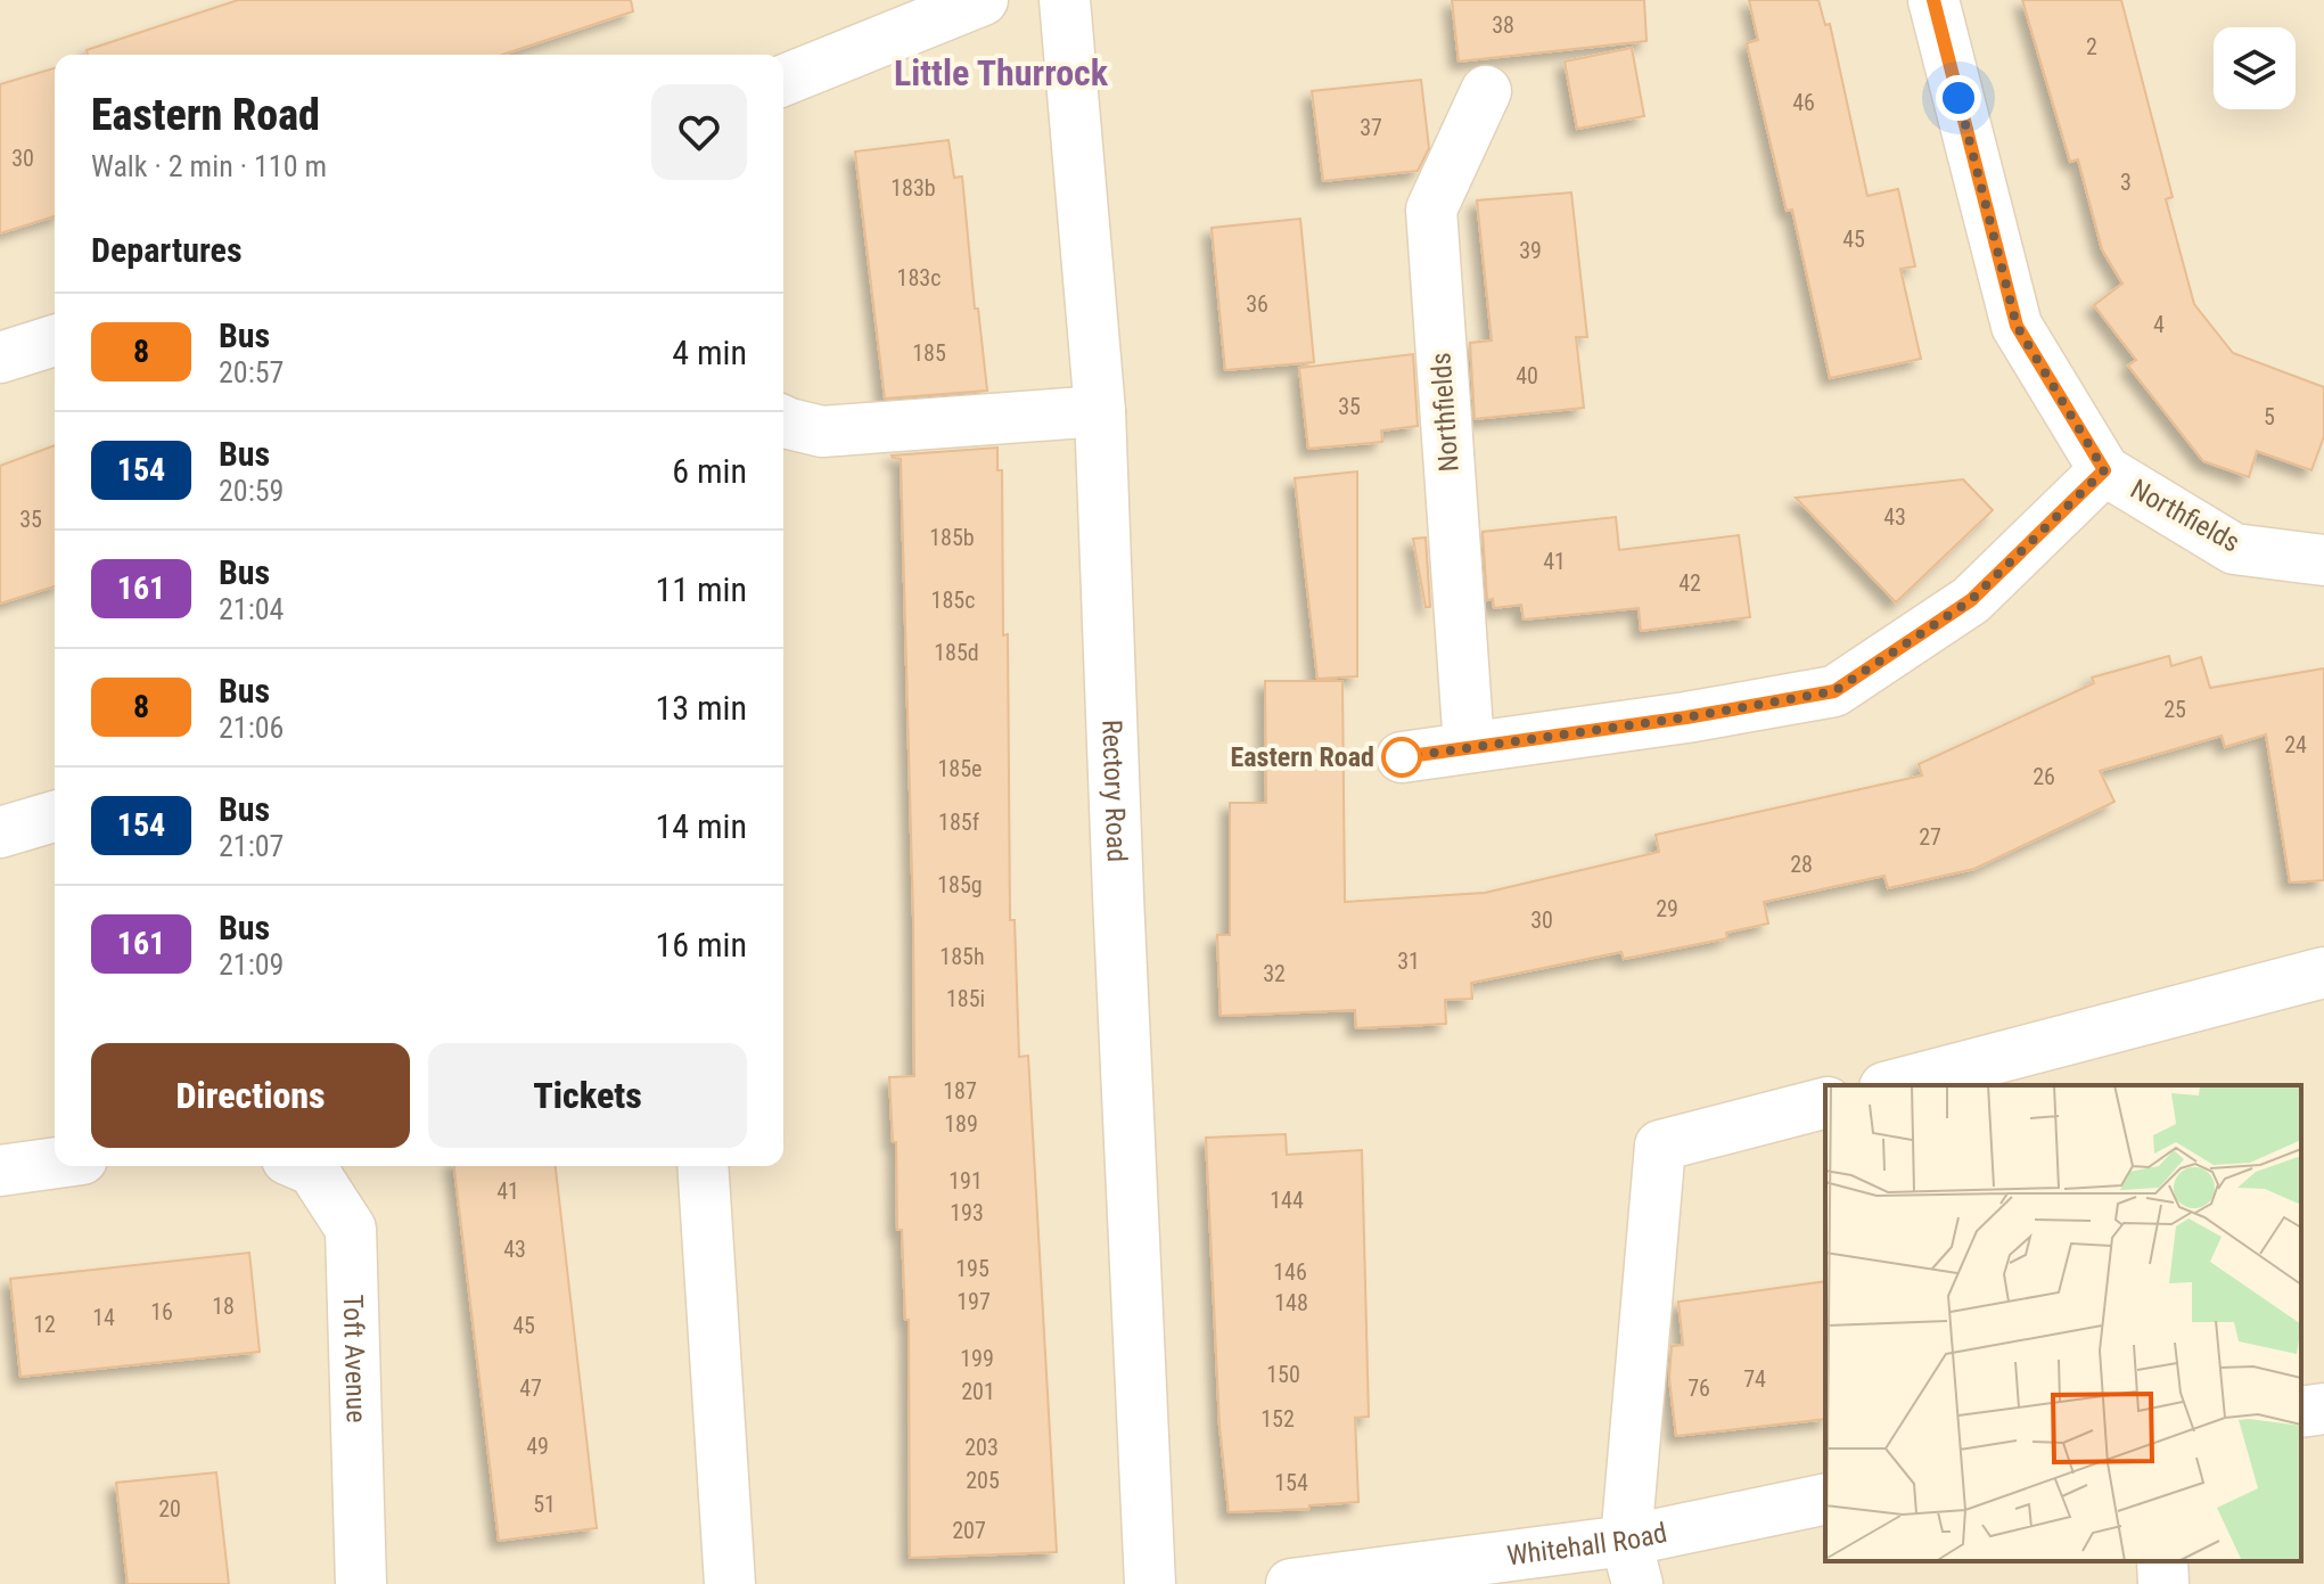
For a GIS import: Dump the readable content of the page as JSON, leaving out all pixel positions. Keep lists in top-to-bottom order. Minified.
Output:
{"streets":{"street":["Northfields","Rectory Road","Toft Avenue","Whitehall Road"]},"districts":["Little Thurrock"],"places":["Eastern Road"],"lines":["bus line 8"],"house_numbers":["38","2","46","37","30","3","183b","45","39","183c","36","4","185","40","35","5","43","35","185b","41","42","185c","185d","25","24","185e","26","185f","27","28","185g","29","30","185h","31","32","185i","187","189","191","41","144","193","43","195","146","197","148","18","16","14","12","45","199","150","74","47","76","201","152","49","203","205","154","51","20","207"],"page":{"heading":[["Eastern Road","Walk · 2 min · 110 m"],"Departures"],"list":[{"mark":"8","name":"Bus","note":"20:57","value":"4 min"},{"mark":"154","name":"Bus","note":"20:59","value":"6 min"},{"mark":"161","name":"Bus","note":"21:04","value":"11 min"},{"mark":"8","name":"Bus","note":"21:06","value":"13 min"},{"mark":"154","name":"Bus","note":"21:07","value":"14 min"},{"mark":"161","name":"Bus","note":"21:09","value":"16 min"}],"buttons":["Directions","Tickets"]}}
